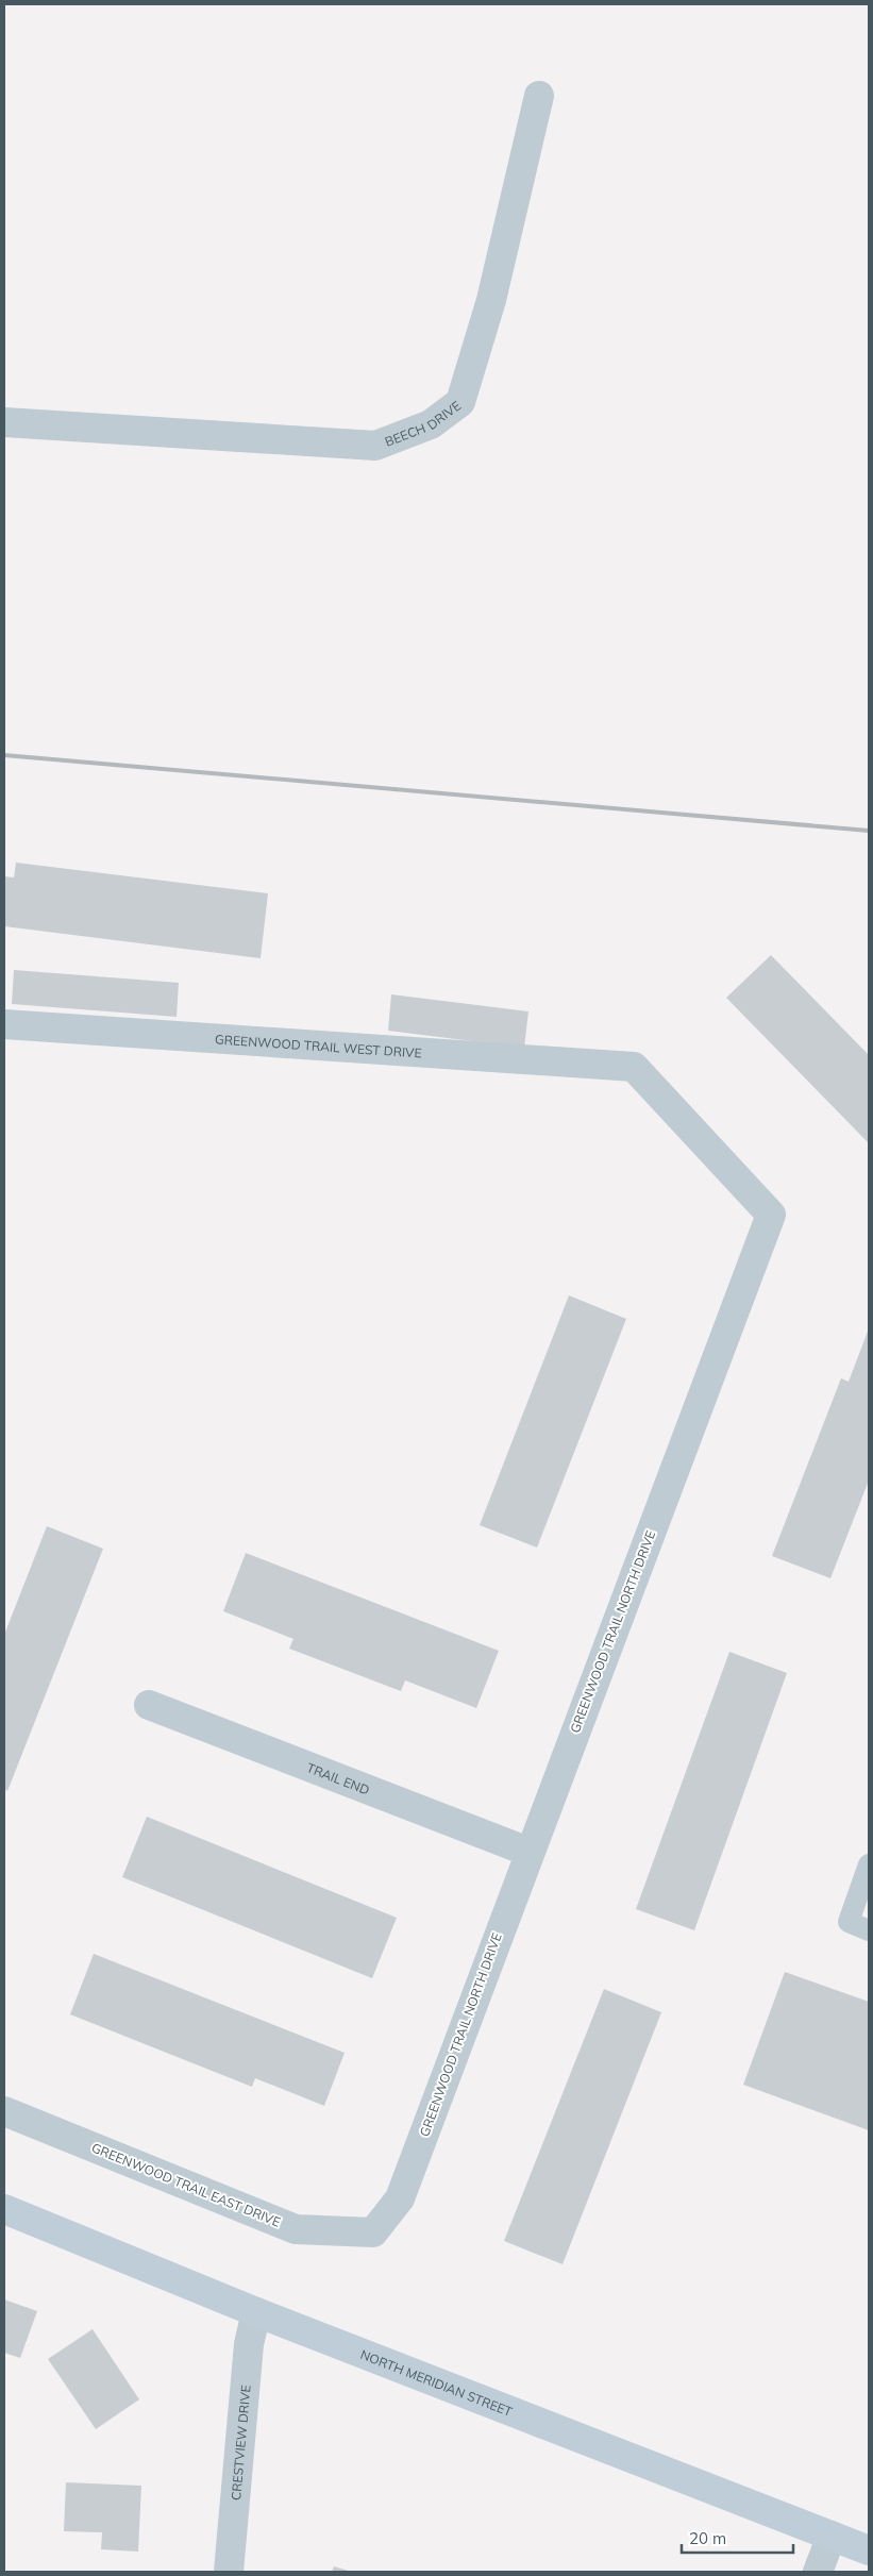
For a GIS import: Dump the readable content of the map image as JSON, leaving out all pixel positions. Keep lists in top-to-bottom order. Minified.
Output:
{"streets":{"main road":["NORTH MERIDIAN STREET"],"street":["BEECH DRIVE","GREENWOOD TRAIL WEST DRIVE","GREENWOOD TRAIL NORTH DRIVE","TRAIL END","GREENWOOD TRAIL EAST DRIVE","CRESTVIEW DRIVE"]},"crossings":[["GREENWOOD TRAIL WEST DRIVE","GREENWOOD TRAIL NORTH DRIVE"],["GREENWOOD TRAIL NORTH DRIVE","TRAIL END"],["GREENWOOD TRAIL NORTH DRIVE","GREENWOOD TRAIL EAST DRIVE"],["NORTH MERIDIAN STREET","CRESTVIEW DRIVE"]],"scale_bar":"20 m"}
